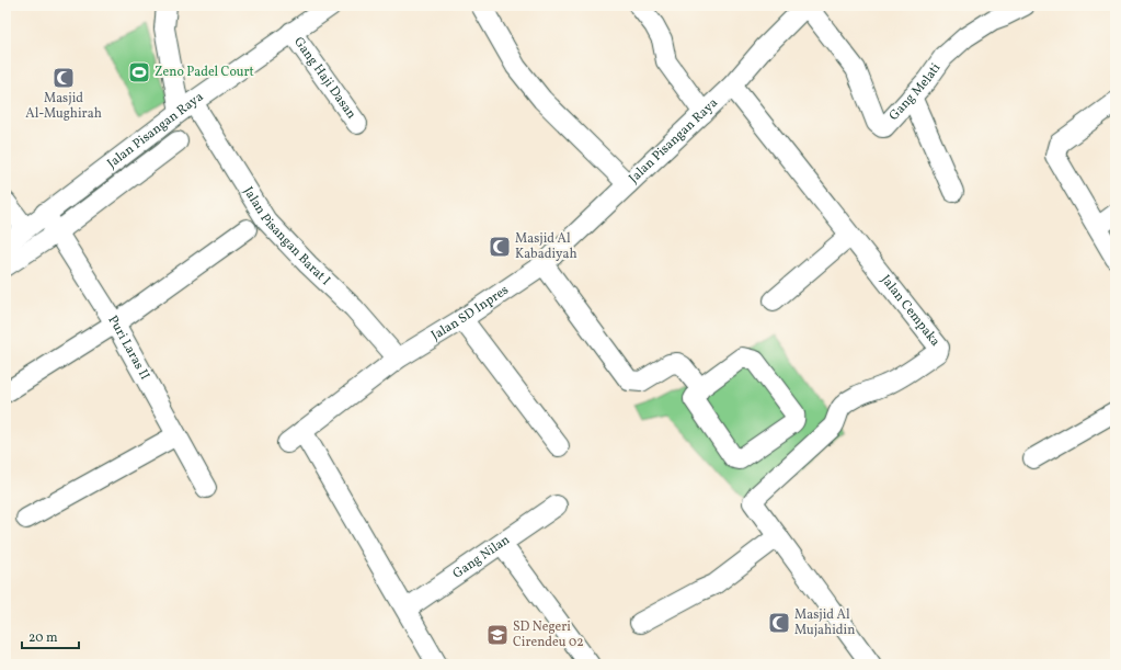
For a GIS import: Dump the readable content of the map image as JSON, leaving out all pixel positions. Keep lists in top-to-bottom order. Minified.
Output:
{"streets":{"street":["Gang Haji Dasan","Gang Melati","Jalan Pisangan Raya","Jalan Pisangan Barat I","Jalan Cempaka","Jalan SD Inpres","Puri Laras II","Gang Nilan"]},"crossings":[["Gang Haji Dasan","Jalan Pisangan Raya"],["Gang Melati","Jalan Pisangan Raya"],["Jalan Pisangan Raya","Jalan Pisangan Barat I"],["Jalan Pisangan Raya","Jalan Cempaka"],["Jalan Pisangan Raya","Jalan SD Inpres"],["Jalan Pisangan Raya","Puri Laras II"],["Jalan Pisangan Barat I","Jalan SD Inpres"]],"places":{"sports":["Zeno Padel Court"],"mosque":["Masjid Al-Mughirah","Masjid Al Kabadiyah","Masjid Al Mujahidin"],"school or university":["SD Negeri Cirendeu 02"]},"scale_bar":"20 m"}
